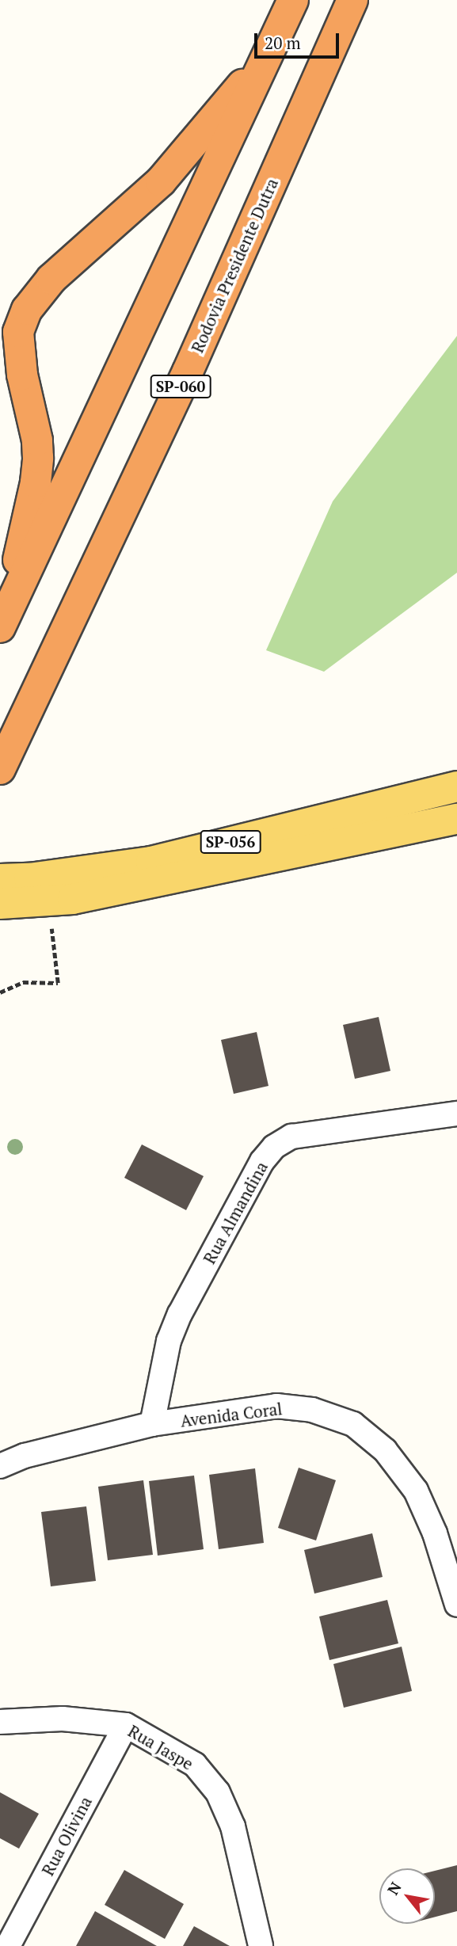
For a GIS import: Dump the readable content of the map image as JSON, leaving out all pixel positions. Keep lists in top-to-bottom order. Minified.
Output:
{"streets":{"highway":["Rodovia Presidente Dutra","SP-060"],"main road":["SP-056"],"street":["Rua Almandina","Avenida Coral","Rua Jaspe","Rua Olivina"]},"crossings":[["Rua Almandina","Avenida Coral"],["Rua Jaspe","Rua Olivina"]],"scale_bar":"20 m","north":"top left"}
